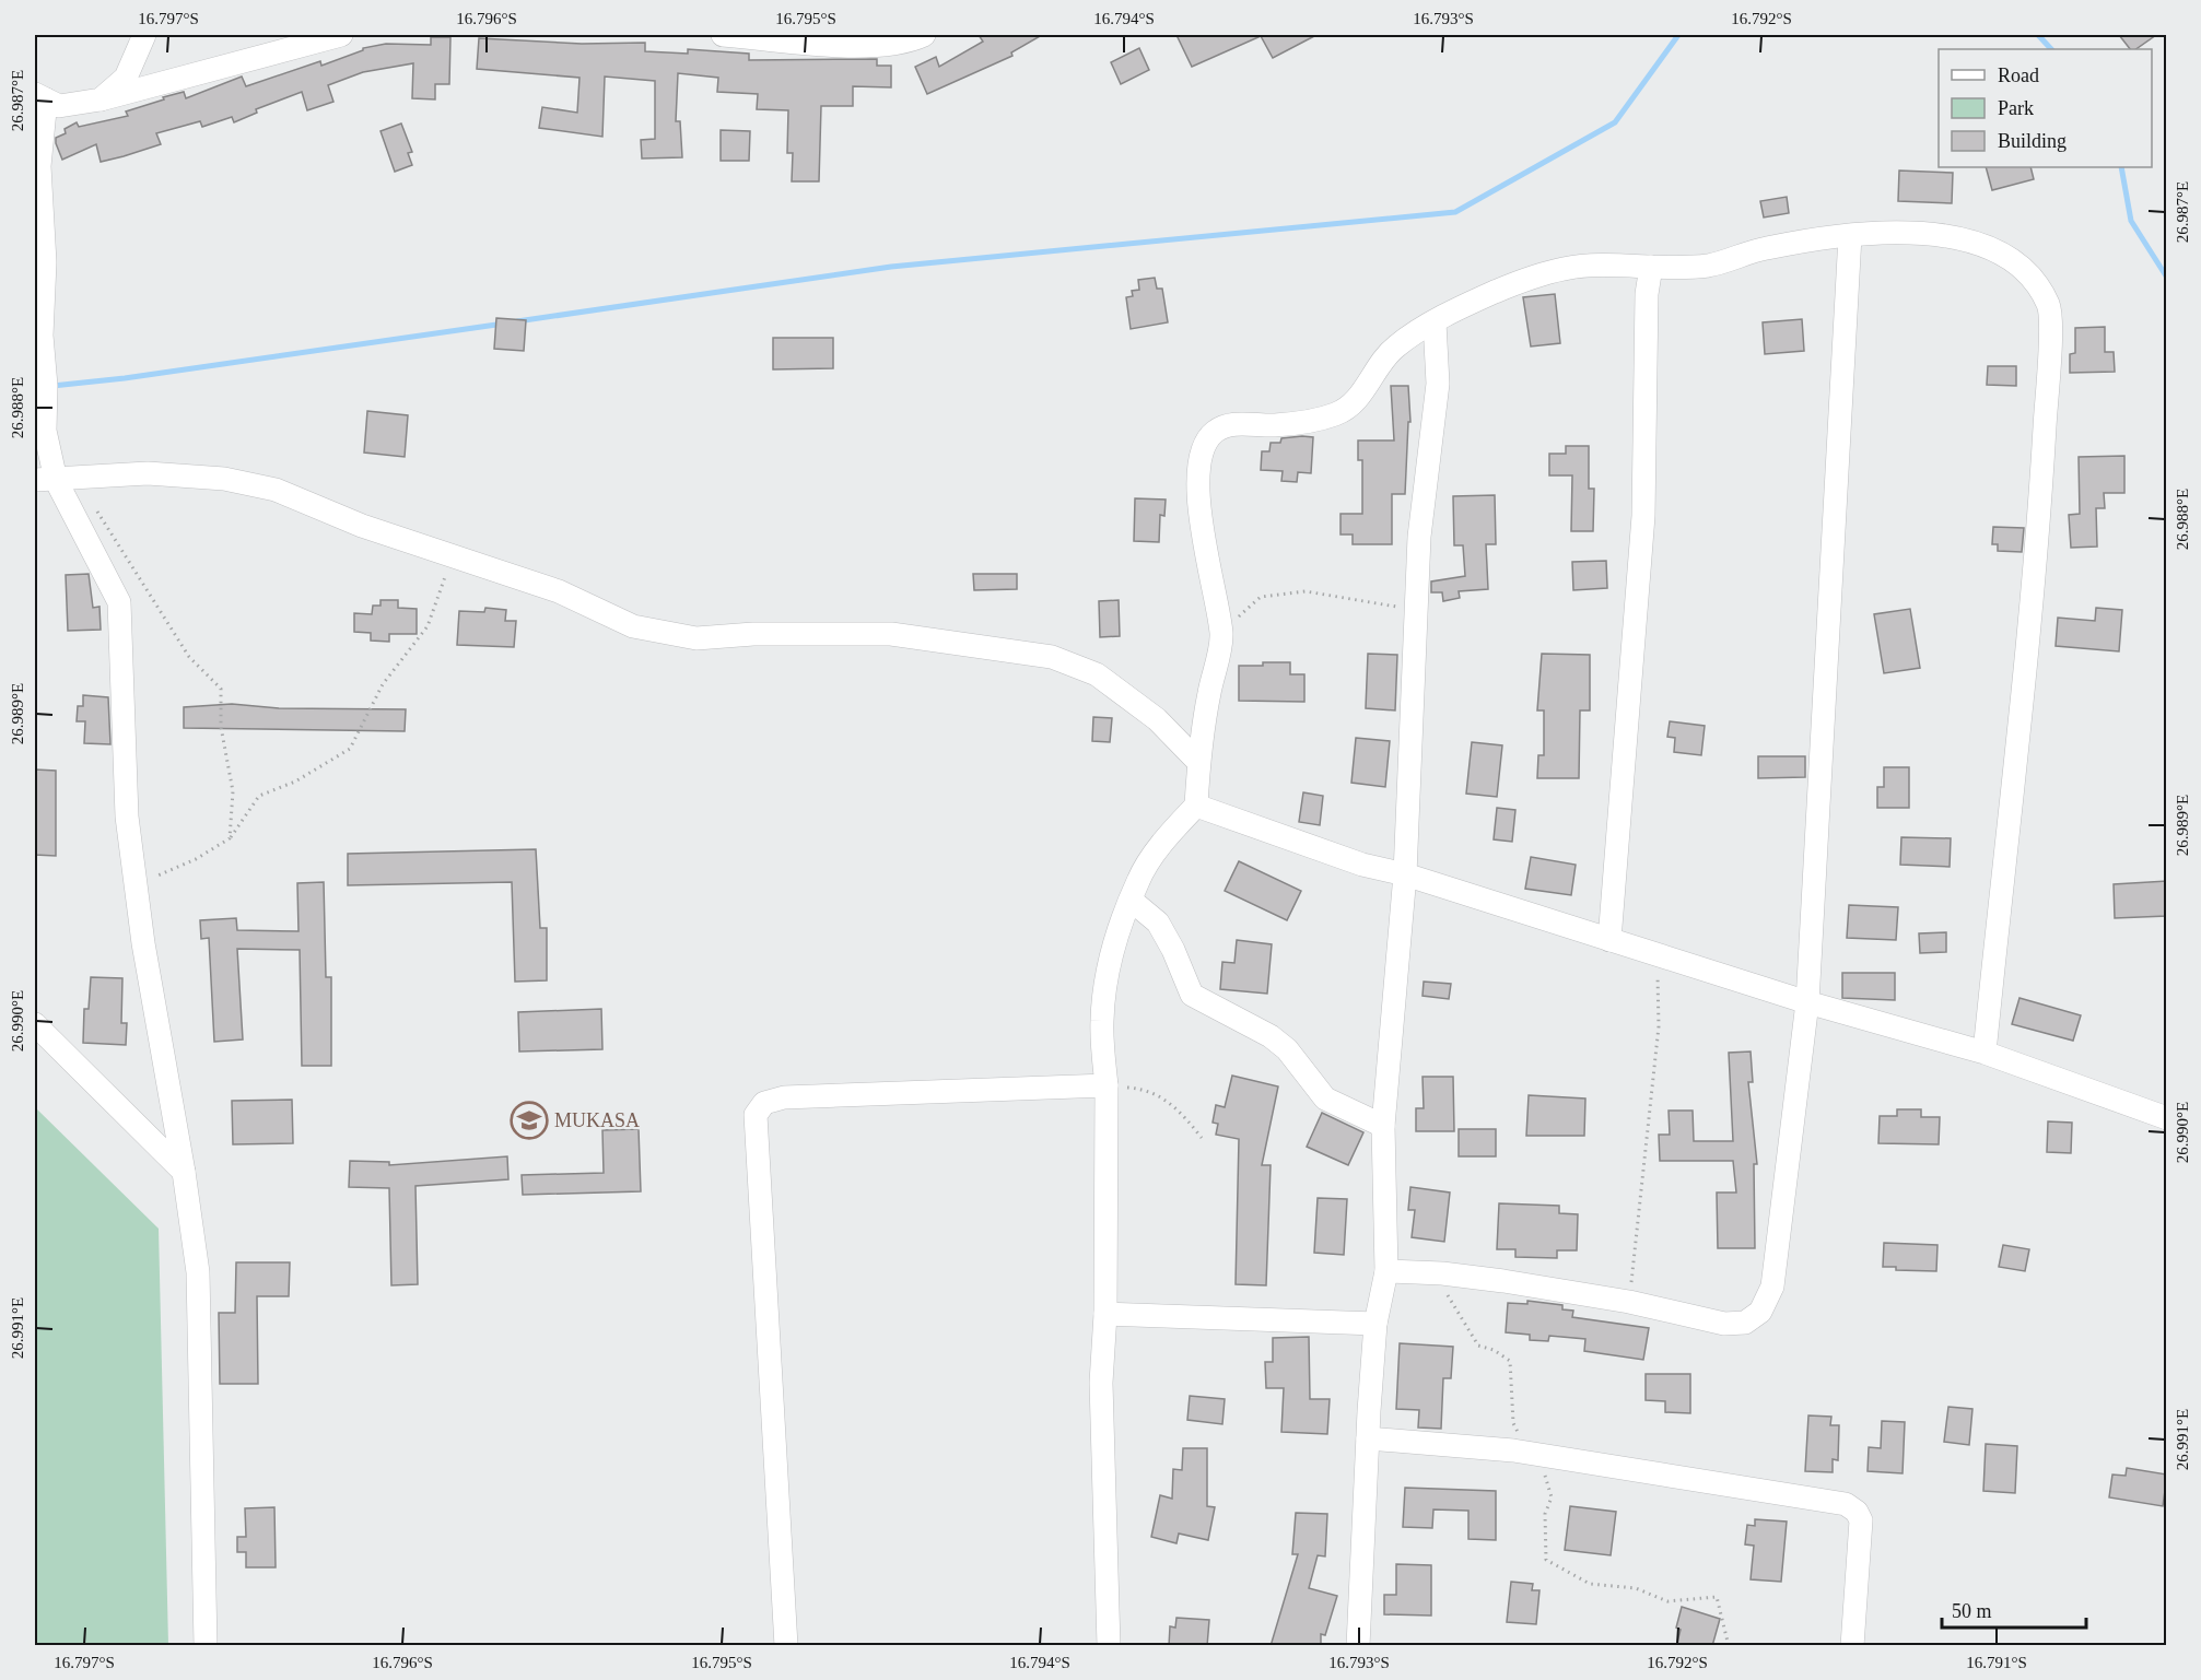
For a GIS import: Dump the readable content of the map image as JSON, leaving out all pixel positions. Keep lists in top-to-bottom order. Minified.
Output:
{"places":{"school or university":["MUKASA"]},"legend":["Road","Park","Building"],"scale_bar":"50 m","coordinates":["16.797°S","16.796°S","16.795°S","16.794°S","16.793°S","16.792°S","26.987°E","26.988°E","26.989°E","26.990°E","26.991°E","16.791°S"]}
